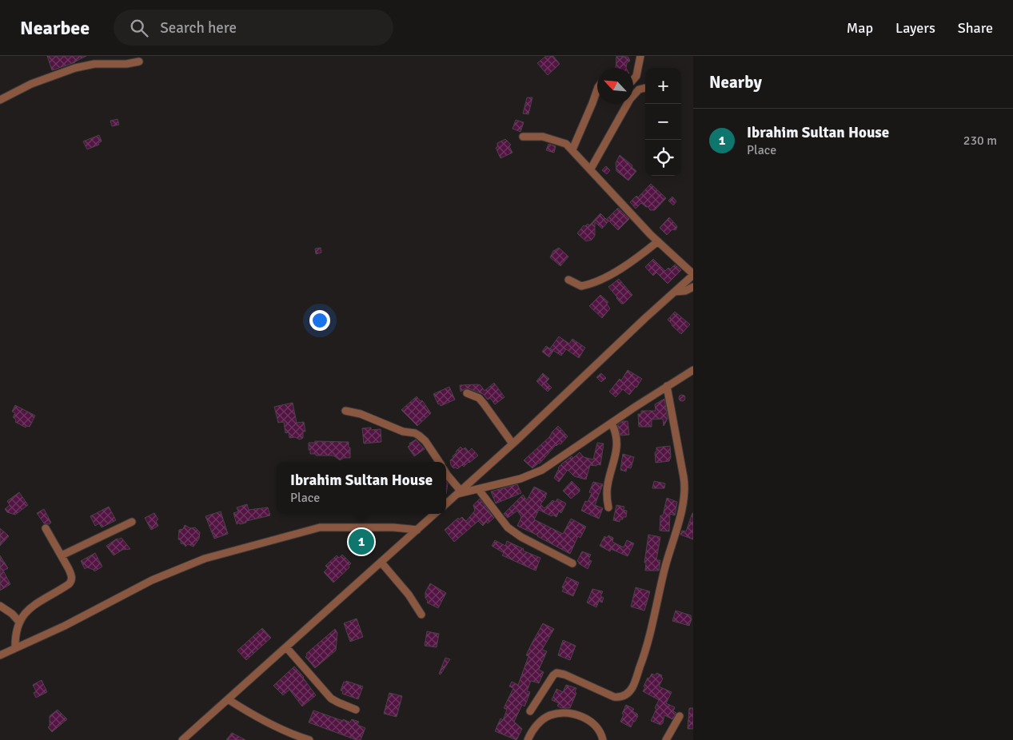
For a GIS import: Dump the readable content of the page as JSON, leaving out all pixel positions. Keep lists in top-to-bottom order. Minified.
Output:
{"north":"top left","page":{"header":"Nearbee","search":"Search here","nav":["Map","Layers","Share"],"heading":"Nearby","map_buttons":["+","−"],"list":[{"mark":"1","name":"Ibrahim Sultan House","note":"Place","value":"230 m"}],"popup":["Ibrahim Sultan House","Place"],"pins":"1"}}
